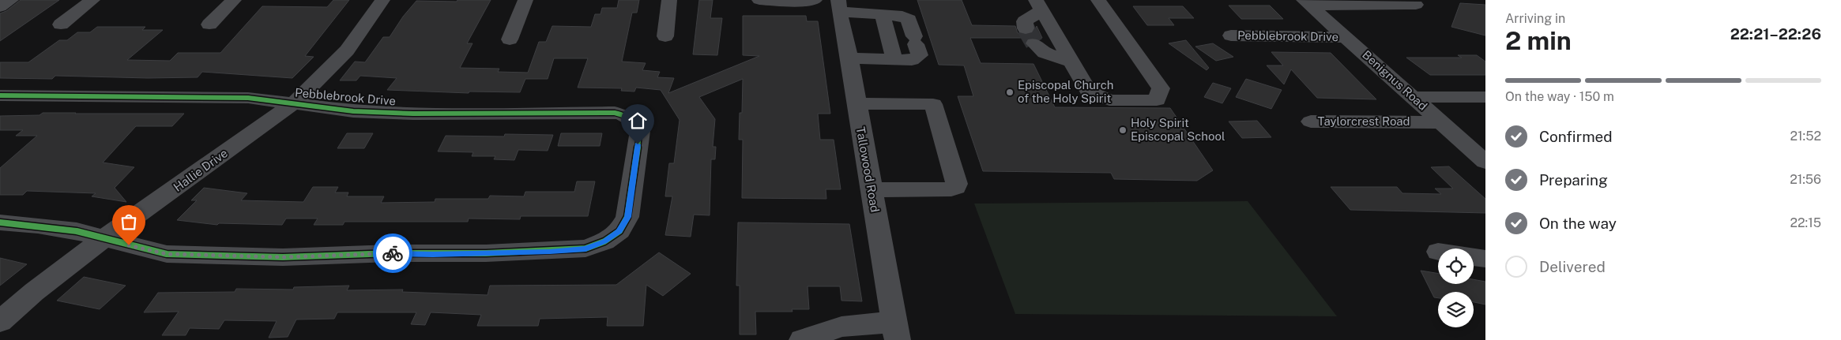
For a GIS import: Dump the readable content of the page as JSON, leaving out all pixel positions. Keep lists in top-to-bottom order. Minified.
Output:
{"streets":{"street":["Pebblebrook Drive","Benignus Road","Taylorcrest Road","Tallowood Road","Hallie Drive"]},"crossings":[["Pebblebrook Drive","Benignus Road"],["Pebblebrook Drive","Hallie Drive"],["Benignus Road","Taylorcrest Road"]],"places":["Episcopal Church of the Holy Spirit","Holy Spirit Episcopal School"],"page":{"heading":["2 min","Arriving in","22:21–22:26"],"bar":"On the way · 150 m","list":[["Confirmed","21:52"],["Preparing","21:56"],["On the way","22:15"],"Delivered"]}}
